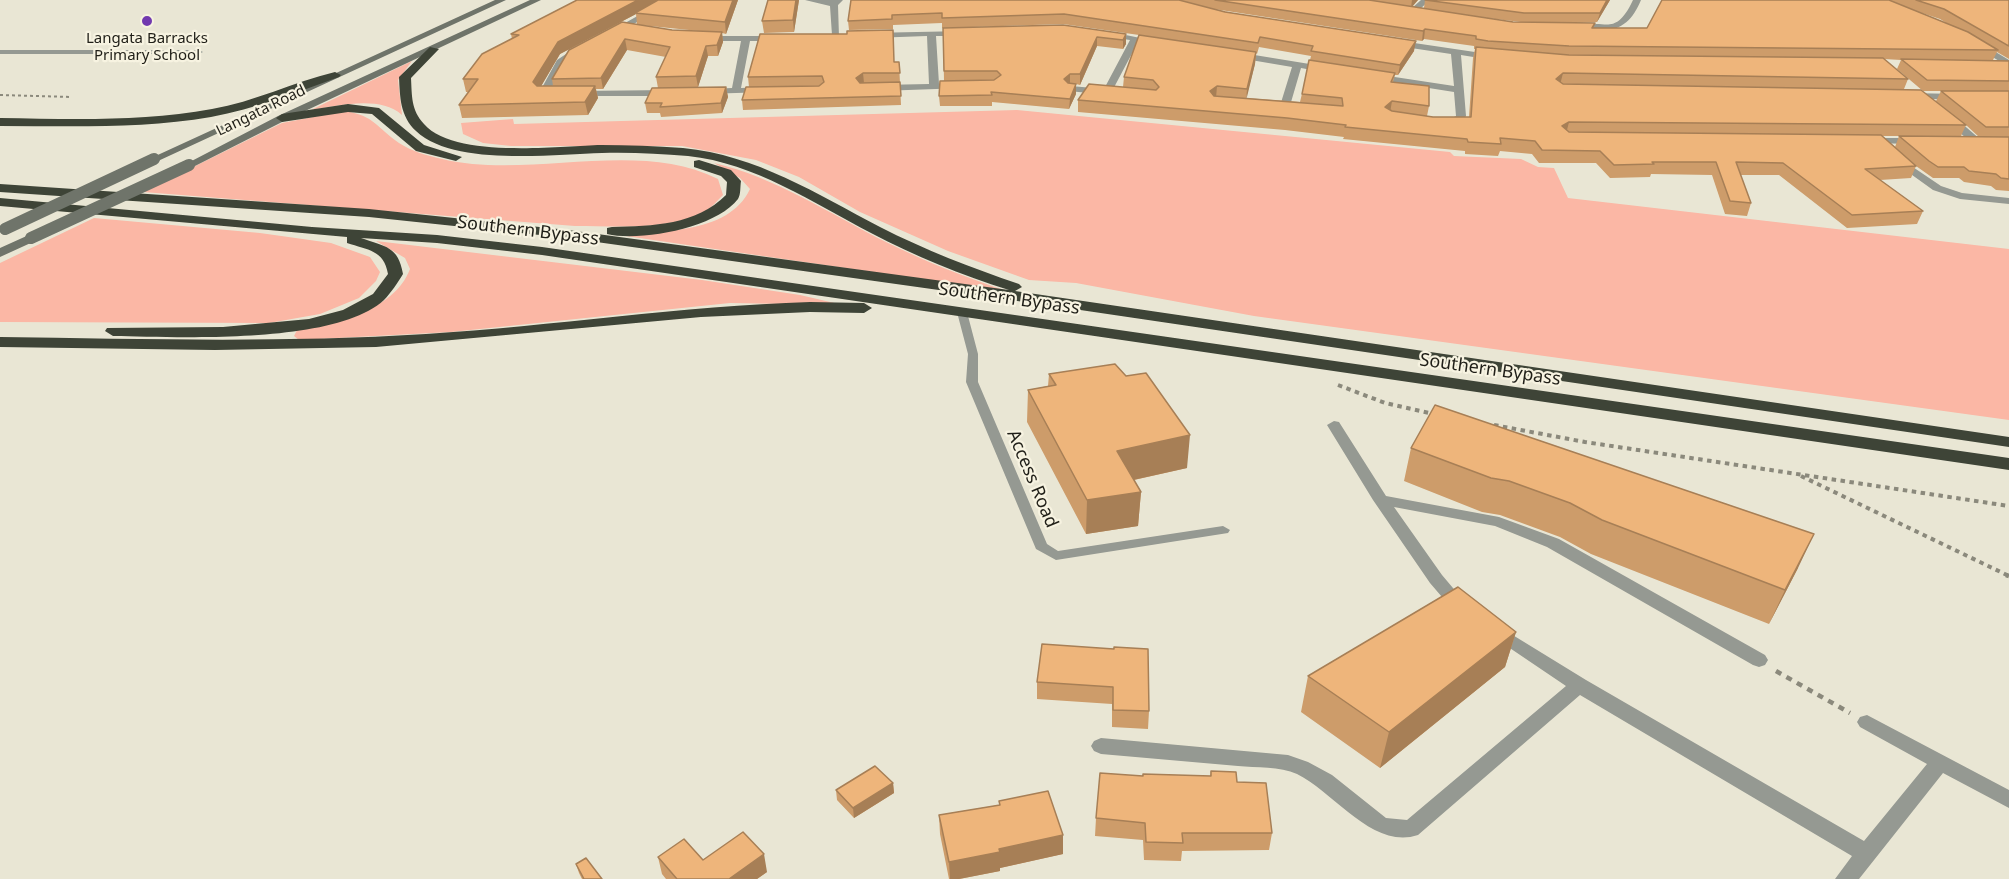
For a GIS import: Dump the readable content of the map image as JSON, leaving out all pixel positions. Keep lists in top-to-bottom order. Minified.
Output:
{"streets":{"highway":["Southern Bypass"],"main road":["Langata Road"],"lane":["Access Road"]},"places":["Langata Barracks Primary School"]}
